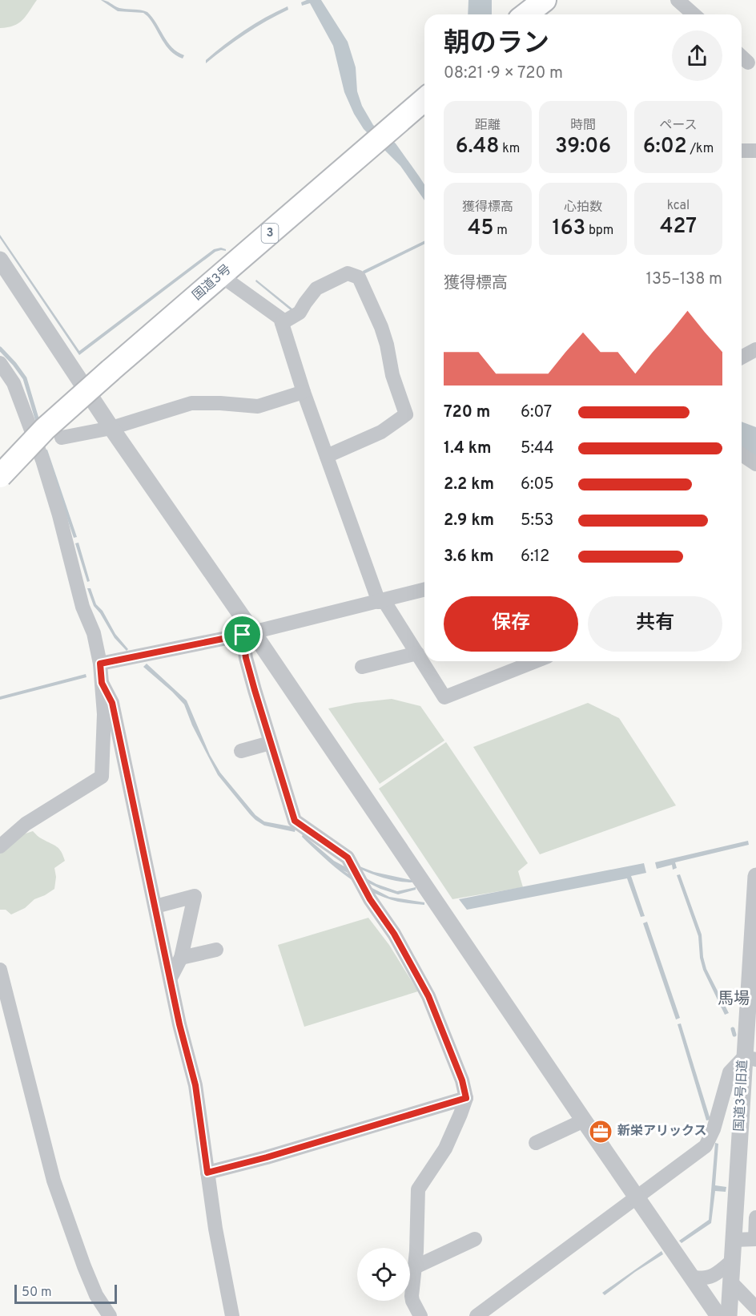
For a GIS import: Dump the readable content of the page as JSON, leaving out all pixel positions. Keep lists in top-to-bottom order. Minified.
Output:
{"streets":{"highway":["3","国道3号"],"street":["国道3号旧道"]},"districts":["馬場"],"places":{"office":["新栄アリックス"]},"scale_bar":"50 m","page":{"heading":["朝のラン","08:21 · 9 × 720 m"],"stats":[["距離","6.48 km"],["時間","39:06"],["ペース","6:02 /km"],["獲得標高","45 m"],["心拍数","163 bpm"],["kcal","427"]],"chart":["獲得標高","135–138 m"],"list":[{"name":"720 m","note":"6:07"},{"name":"1.4 km","note":"5:44"},{"name":"2.2 km","note":"6:05"},{"name":"2.9 km","note":"5:53"},{"name":"3.6 km","note":"6:12"}],"buttons":["保存","共有"],"scale":"50 m"}}
